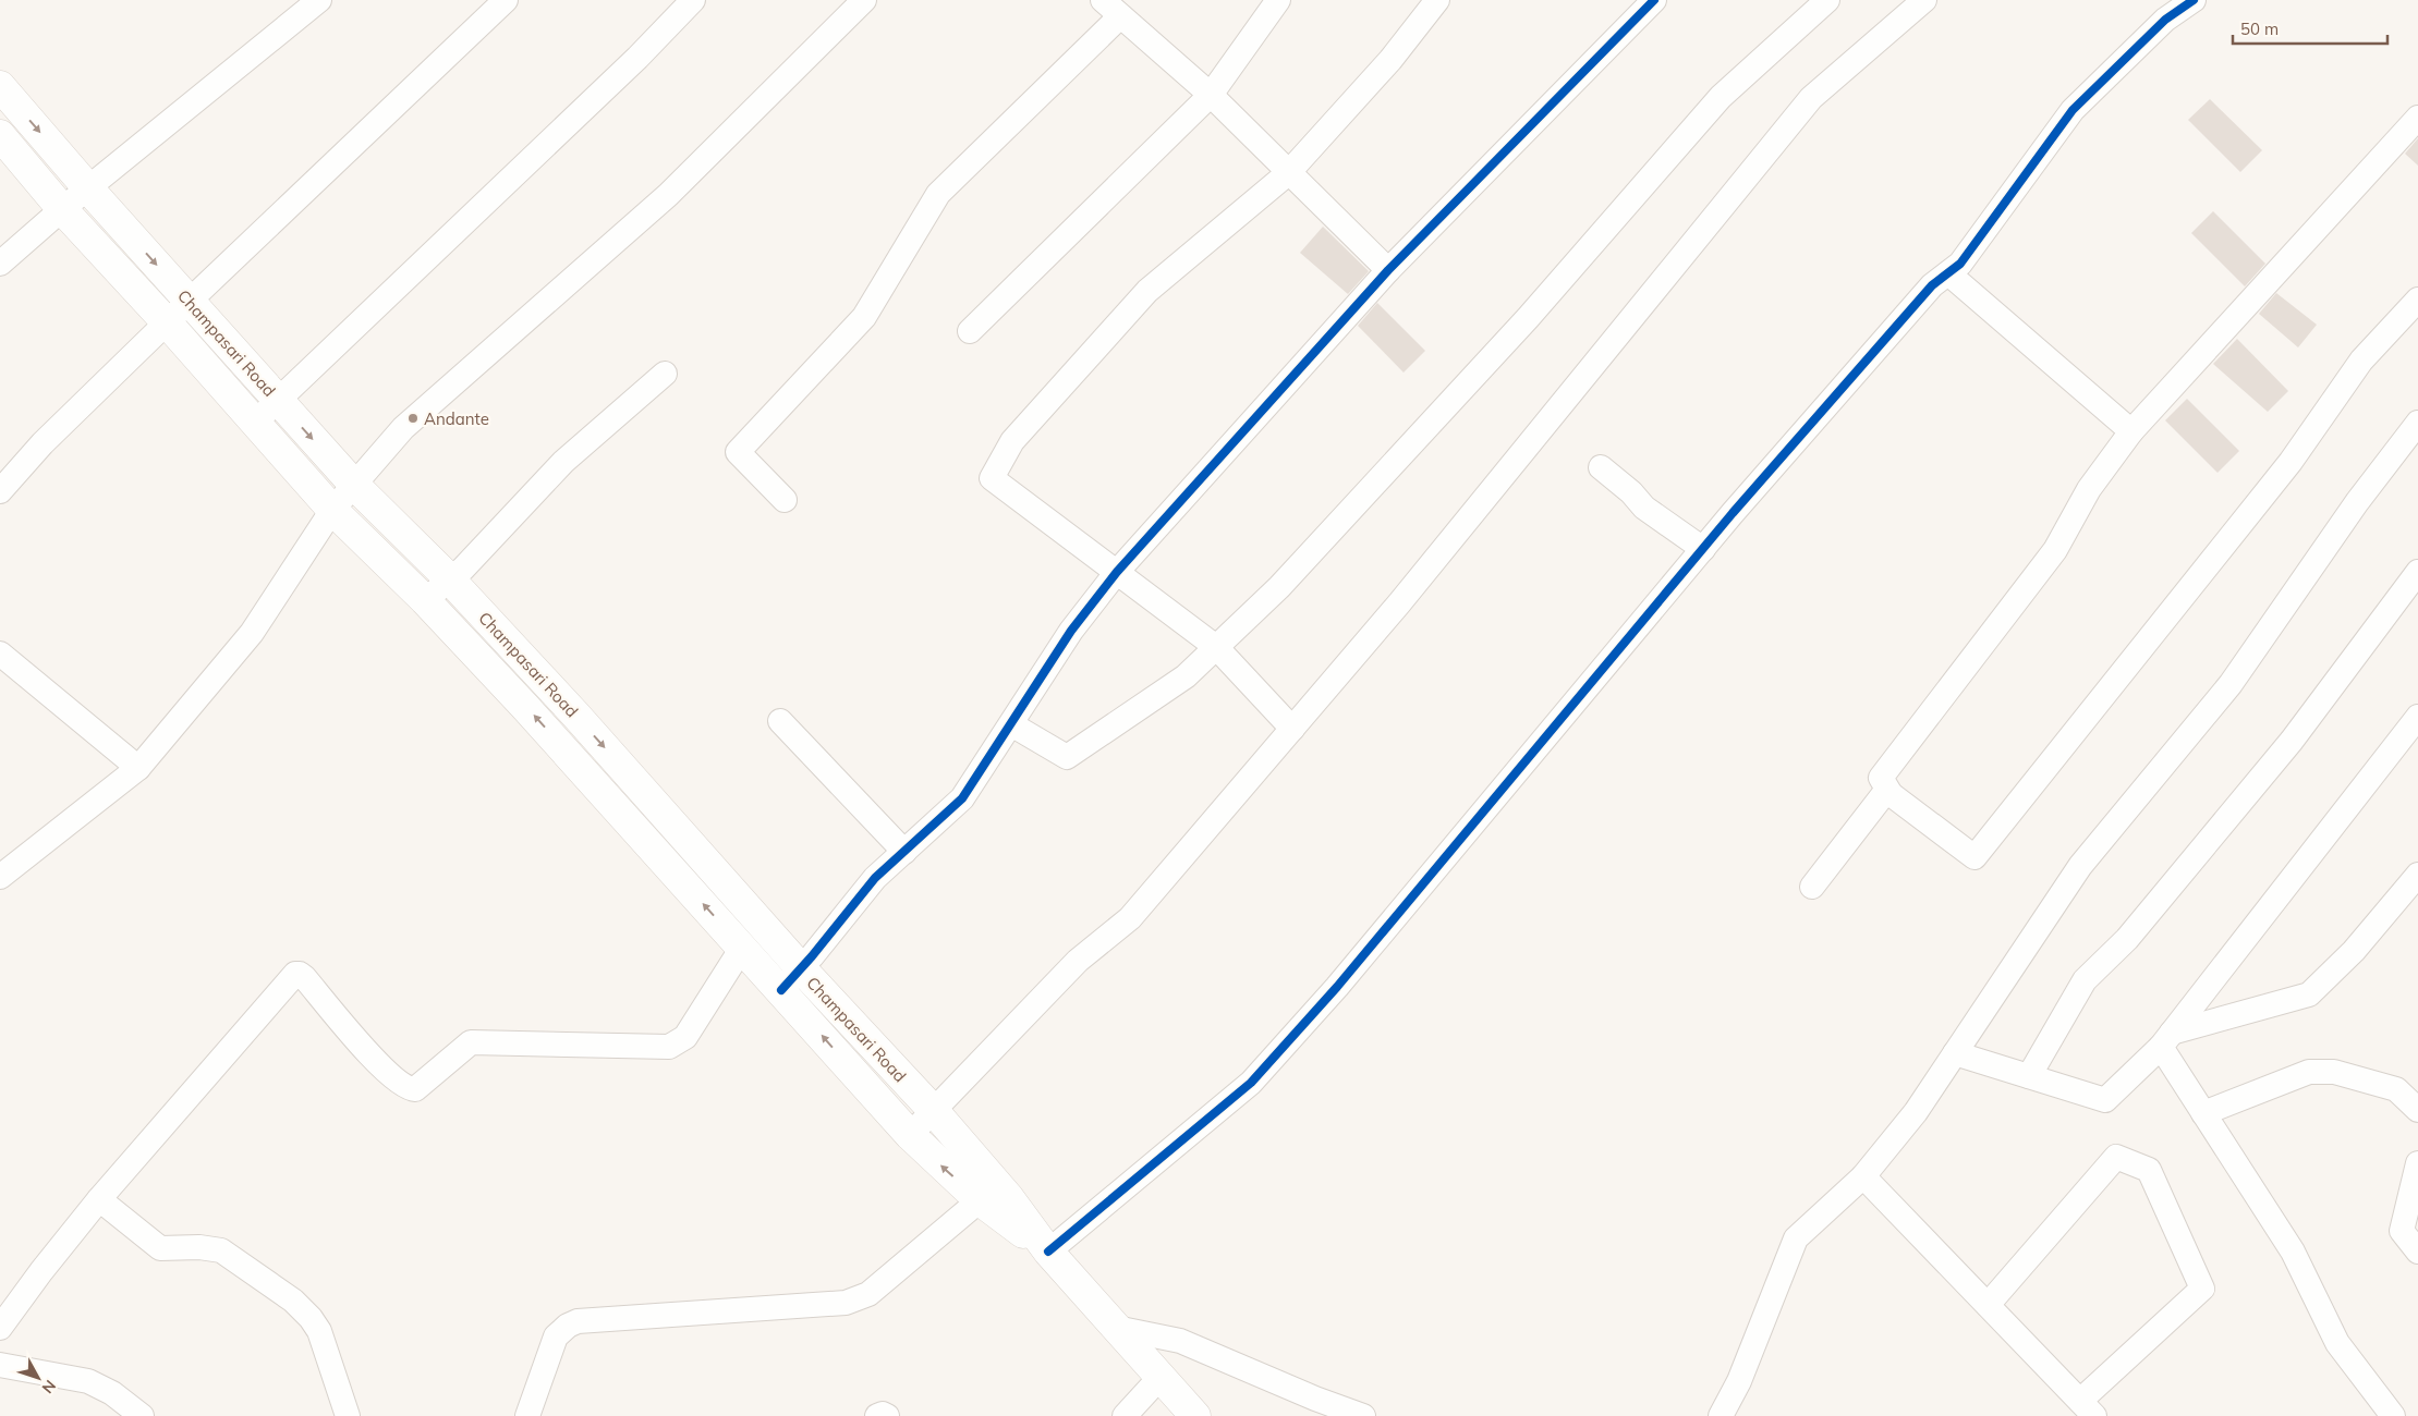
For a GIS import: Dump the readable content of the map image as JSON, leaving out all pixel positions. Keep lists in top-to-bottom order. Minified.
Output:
{"streets":{"main road":["Champasari Road"]},"places":["Andante"],"scale_bar":"50 m","north":"bottom right"}
